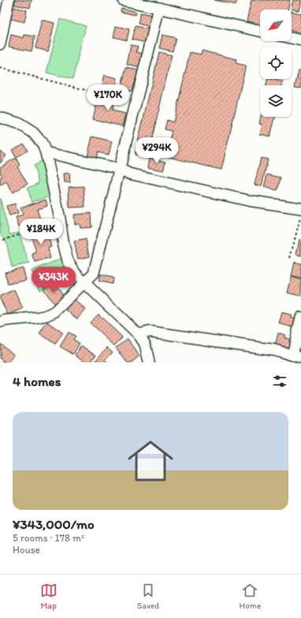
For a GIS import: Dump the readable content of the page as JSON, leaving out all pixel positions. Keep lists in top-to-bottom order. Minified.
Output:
{"north":"bottom left","page":{"price":["¥170K","¥294K","¥184K","¥343K"],"heading":"4 homes","list":[{"name":"¥343,000/mo","note":"5 rooms · 178 m² · House"}],"tabs":["Map","Saved","Home"]}}
